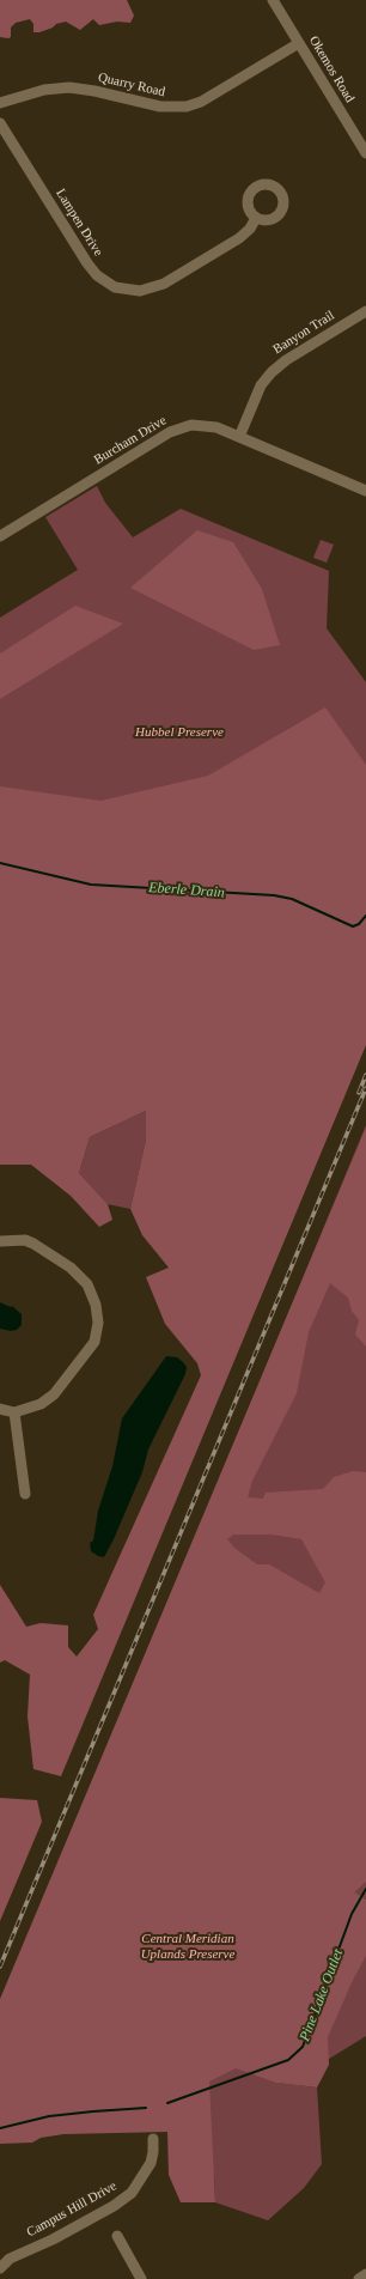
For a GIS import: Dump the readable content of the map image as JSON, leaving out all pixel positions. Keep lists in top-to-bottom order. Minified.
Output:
{"streets":{"street":["Okemos Road","Quarry Road","Lampen Drive","Banyon Trail","Burcham Drive","Campus Hill Drive"]},"crossings":[["Okemos Road","Quarry Road"],["Banyon Trail","Burcham Drive"]],"water":["Eberle Drain","Pine Lake Outlet"],"parks":["Hubbel Preserve","Central Meridian Uplands Preserve"]}
